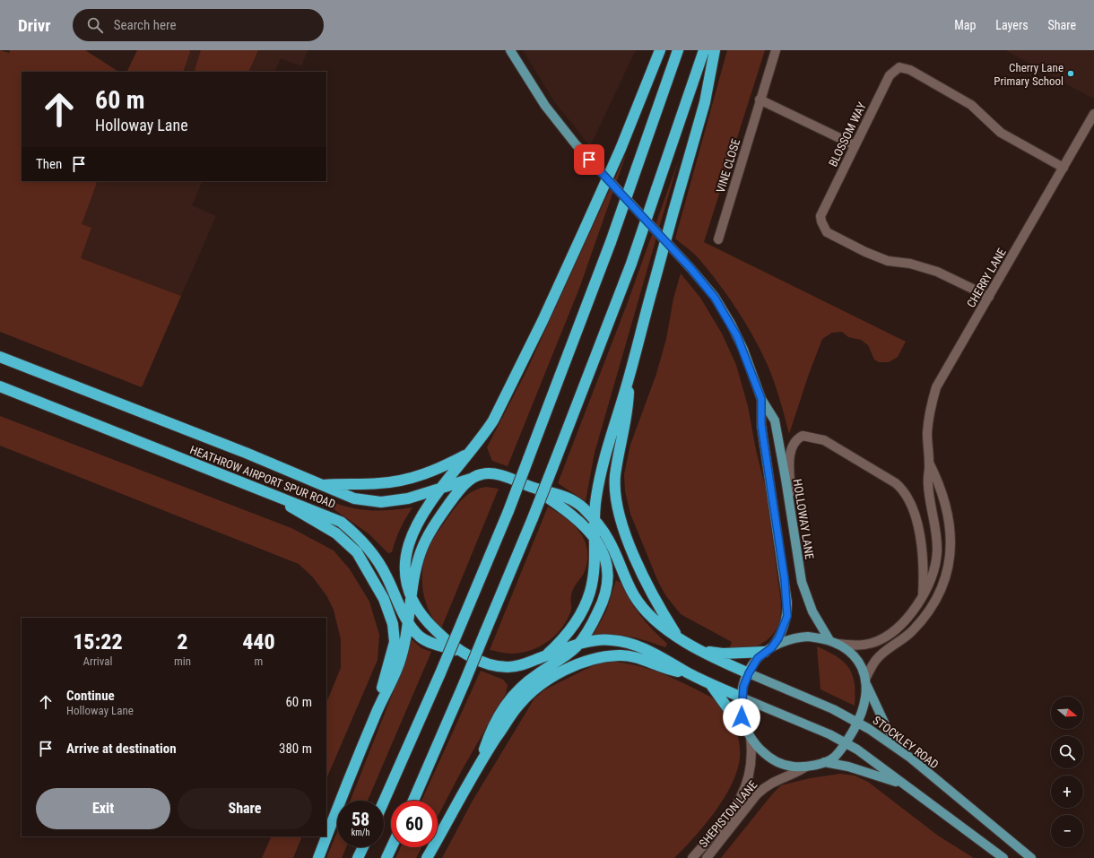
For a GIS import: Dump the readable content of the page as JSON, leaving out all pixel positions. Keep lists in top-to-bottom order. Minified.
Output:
{"streets":{"highway":["HEATHROW AIRPORT SPUR ROAD"],"main road":["HOLLOWAY LANE","STOCKLEY ROAD"],"street":["BLOSSOM WAY","VINE CLOSE","CHERRY LANE","SHEPISTON LANE"]},"crossings":[["BLOSSOM WAY","CHERRY LANE"],["CHERRY LANE","HOLLOWAY LANE"],["HOLLOWAY LANE","STOCKLEY ROAD"],["HOLLOWAY LANE","SHEPISTON LANE"]],"places":["Cherry Lane Primary School"],"north":"right","page":{"header":"Drivr","search":"Search here","nav":["Map","Layers","Share"],"turn":["60 m","Holloway Lane"],"then":"Then","eta":["15:22","Arrival","2","min","440","m"],"list":[{"name":"Continue","note":"Holloway Lane","value":"60 m"},{"name":"Arrive at destination","value":"380 m"}],"map_buttons":["+","−"],"buttons":["Exit","Share"],"speed":"58 km/h","limit":"60"}}
